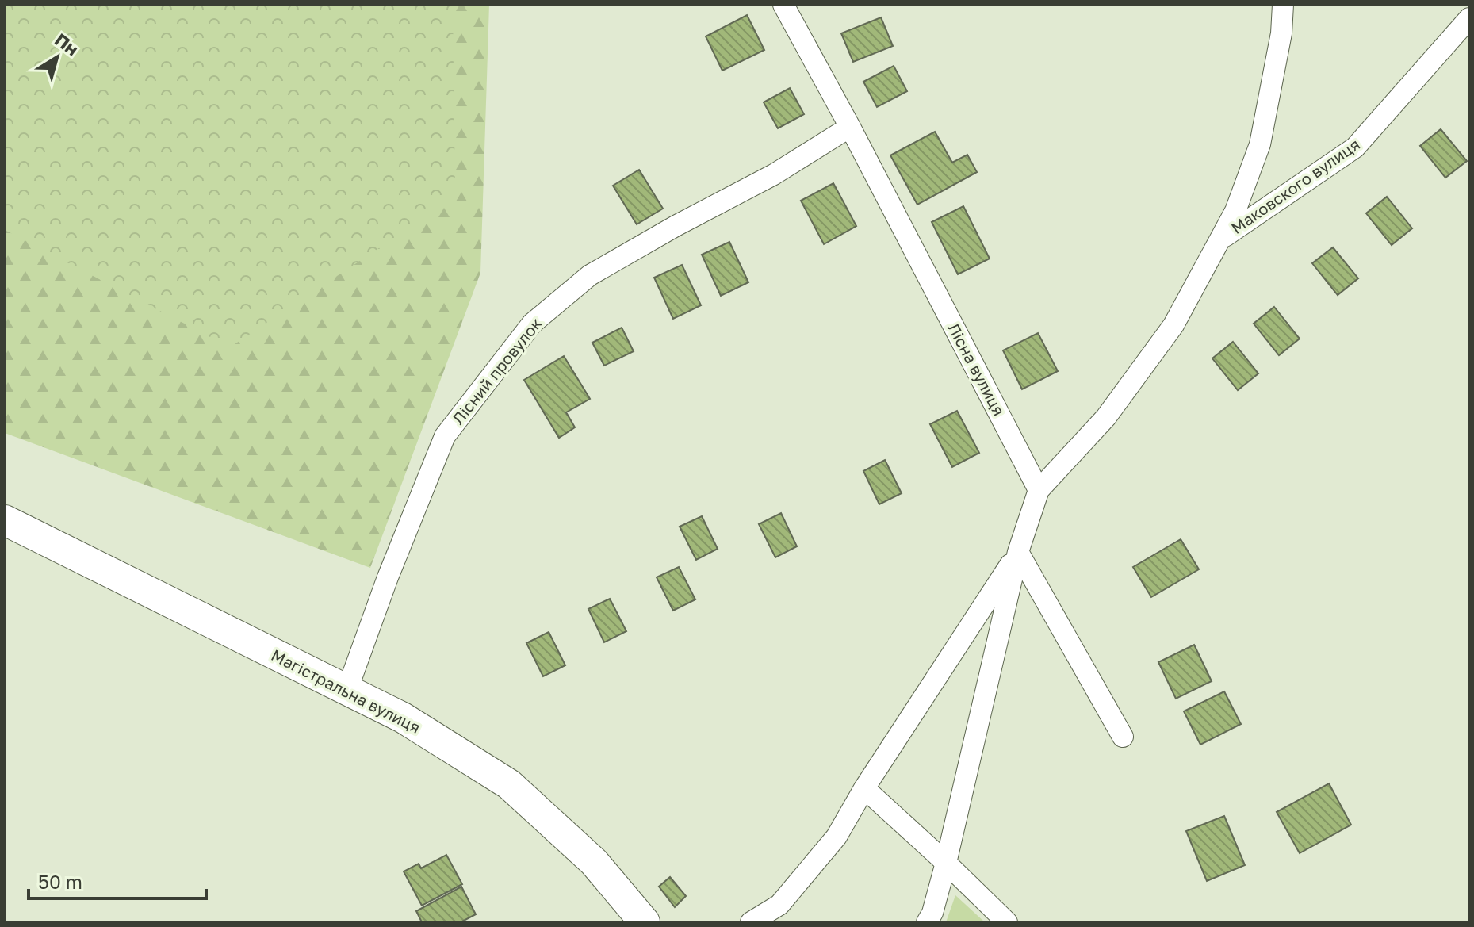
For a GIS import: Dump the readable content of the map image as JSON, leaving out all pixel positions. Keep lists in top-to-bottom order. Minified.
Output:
{"streets":{"main road":["Магістральна вулиця"],"street":["Маковского вулиця","Лісна вулиця","Лісний провулок"]},"crossings":[["Лісна вулиця","Лісний провулок"],["Лісний провулок","Магістральна вулиця"]],"scale_bar":"50 m","north":"top right"}
